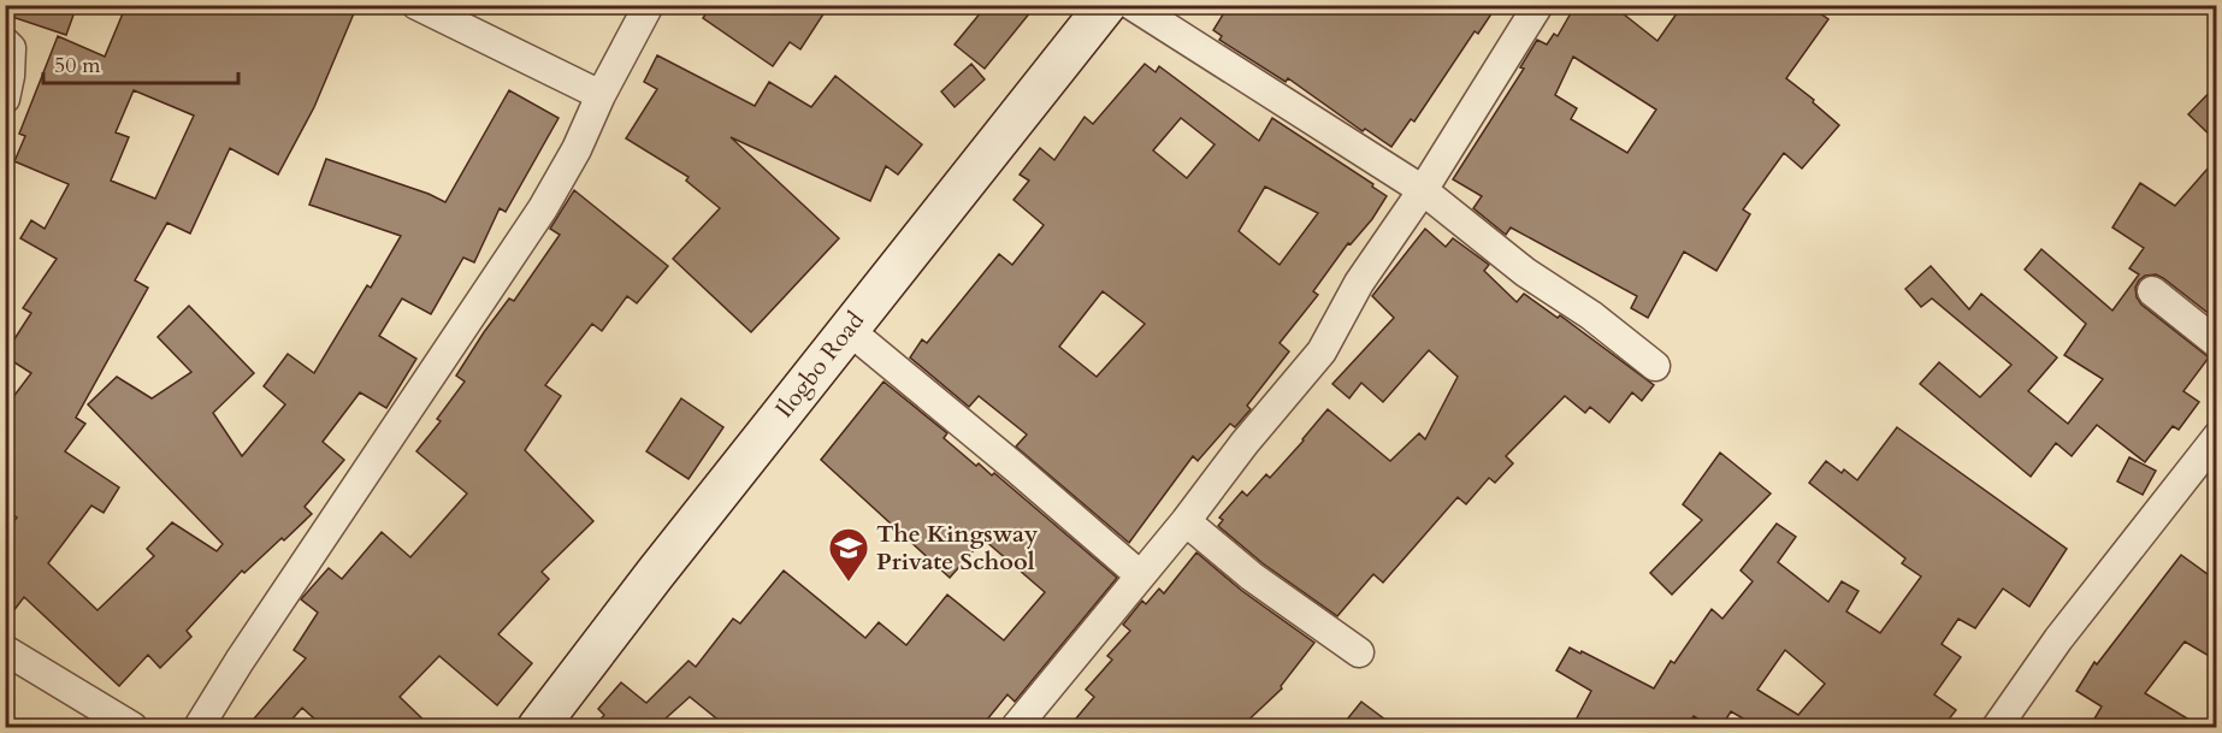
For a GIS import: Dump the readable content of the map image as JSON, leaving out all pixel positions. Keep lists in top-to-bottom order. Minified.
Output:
{"streets":{"main road":["Ilogbo Road"]},"places":{"school or university":["The Kingsway Private School"]},"scale_bar":"50 m"}
